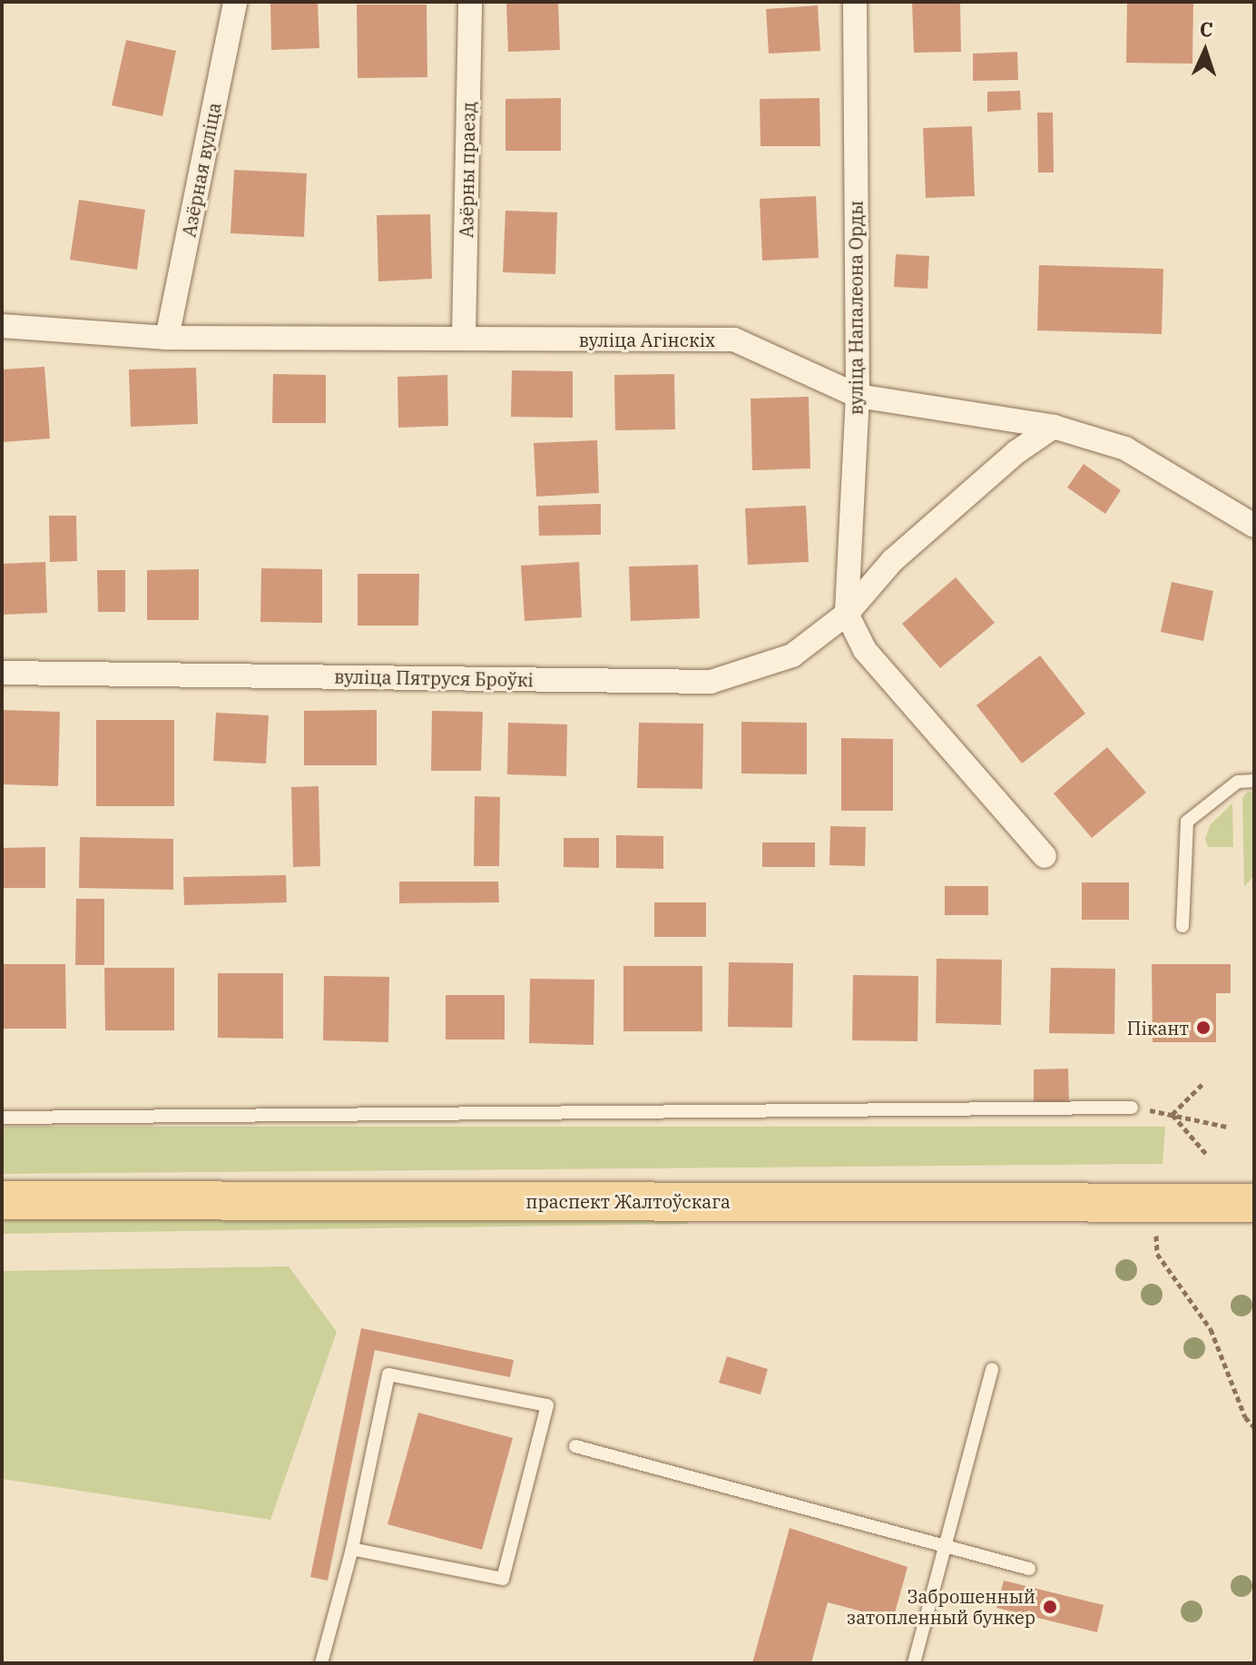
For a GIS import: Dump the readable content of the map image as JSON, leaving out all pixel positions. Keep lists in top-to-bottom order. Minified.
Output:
{"streets":{"main road":["праспект Жалтоўскага"],"street":["Азёрная вуліца","Азёрны праезд","вуліца Напалеона Орды","вуліца Агінскіх","вуліца Пятруся Броўкі"]},"crossings":[["Азёрная вуліца","вуліца Агінскіх"],["Азёрны праезд","вуліца Агінскіх"],["вуліца Напалеона Орды","вуліца Агінскіх"],["вуліца Напалеона Орды","вуліца Пятруся Броўкі"],["вуліца Агінскіх","вуліца Пятруся Броўкі"]],"places":["Пікант","Заброшенный затопленный бункер"],"north":"top"}
